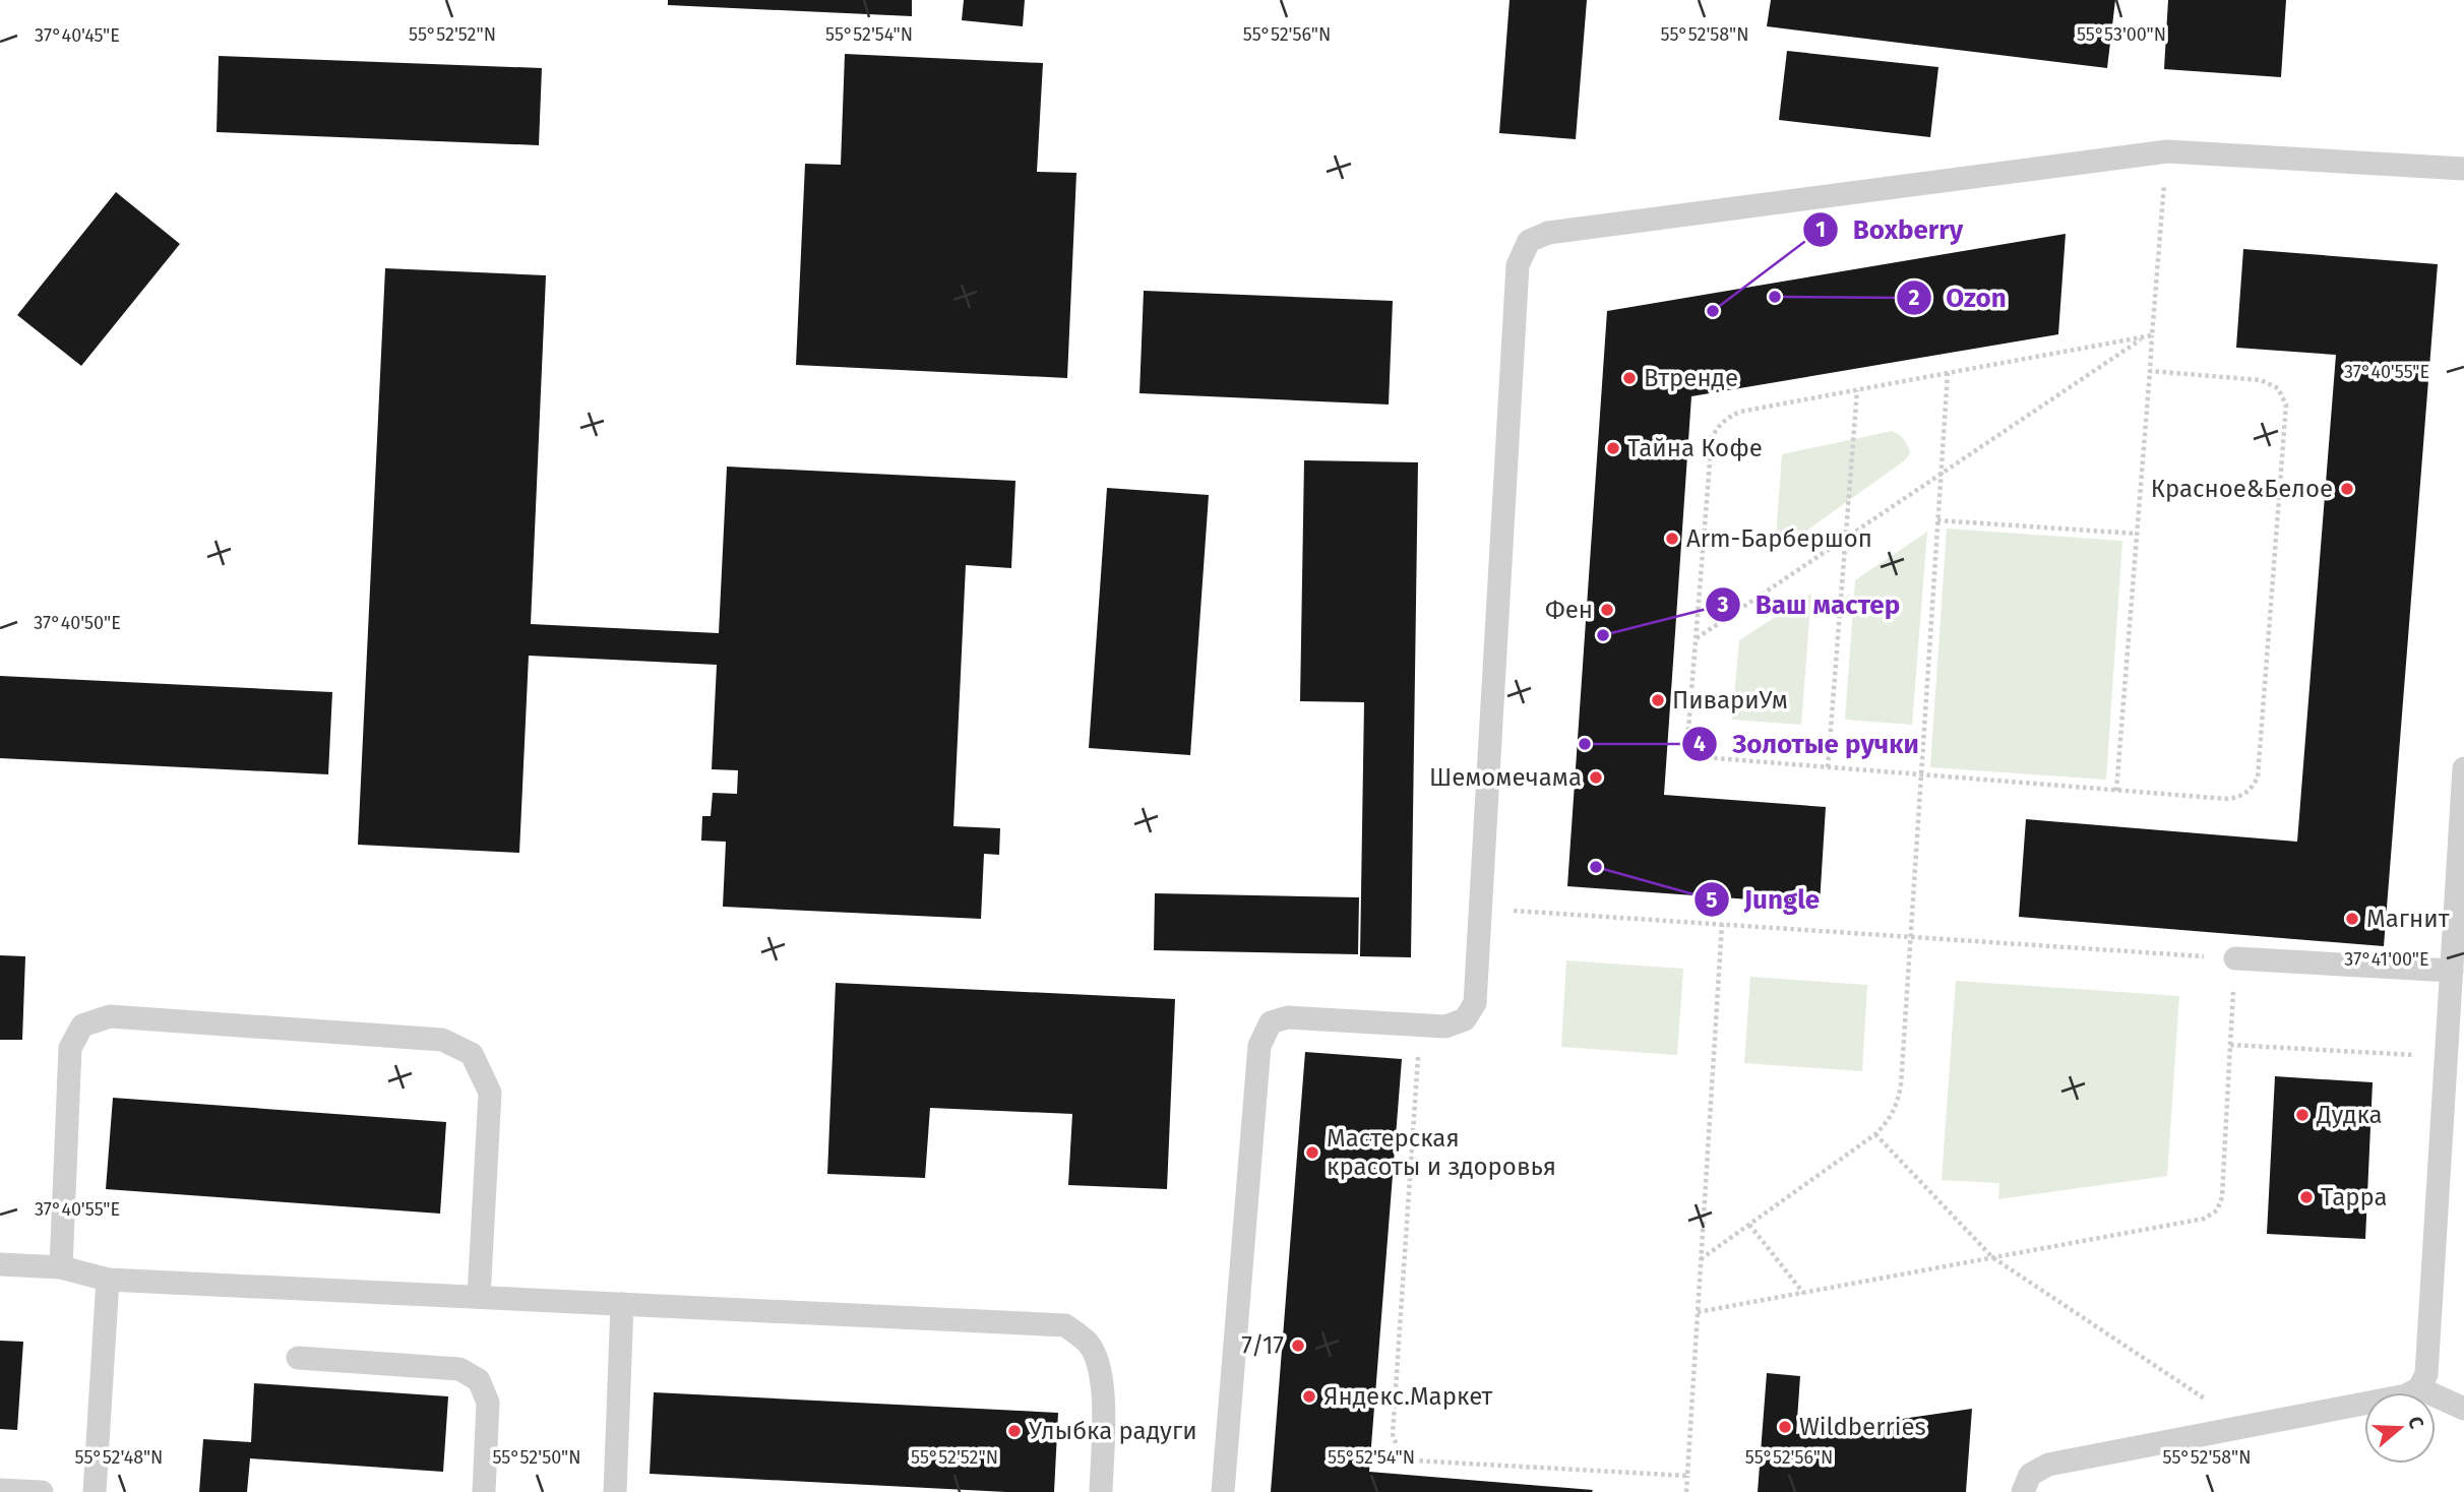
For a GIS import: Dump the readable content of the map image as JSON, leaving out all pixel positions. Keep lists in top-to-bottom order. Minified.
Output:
{"places":["Ozon","Boxberry","Втренде","Тайна Кофе","Красное&Белое","Arm-Барбершоп","Фен","Ваш мастер","ПивариУм","Золотые ручки","Шемомечама","Jungle","Магнит","Дудка","Мастерская красоты и здоровья","Тарра","7/17","Яндекс.Маркет","Wildberries","Улыбка радуги"],"north":"right","coordinates":["55°52'52\"N","55°52'54\"N","55°52'58\"N","55°52'56\"N","55°53'00\"N","37°40'45\"E","37°40'55\"E","37°40'50\"E","37°41'00\"E","55°52'48\"N","55°52'50\"N"]}
